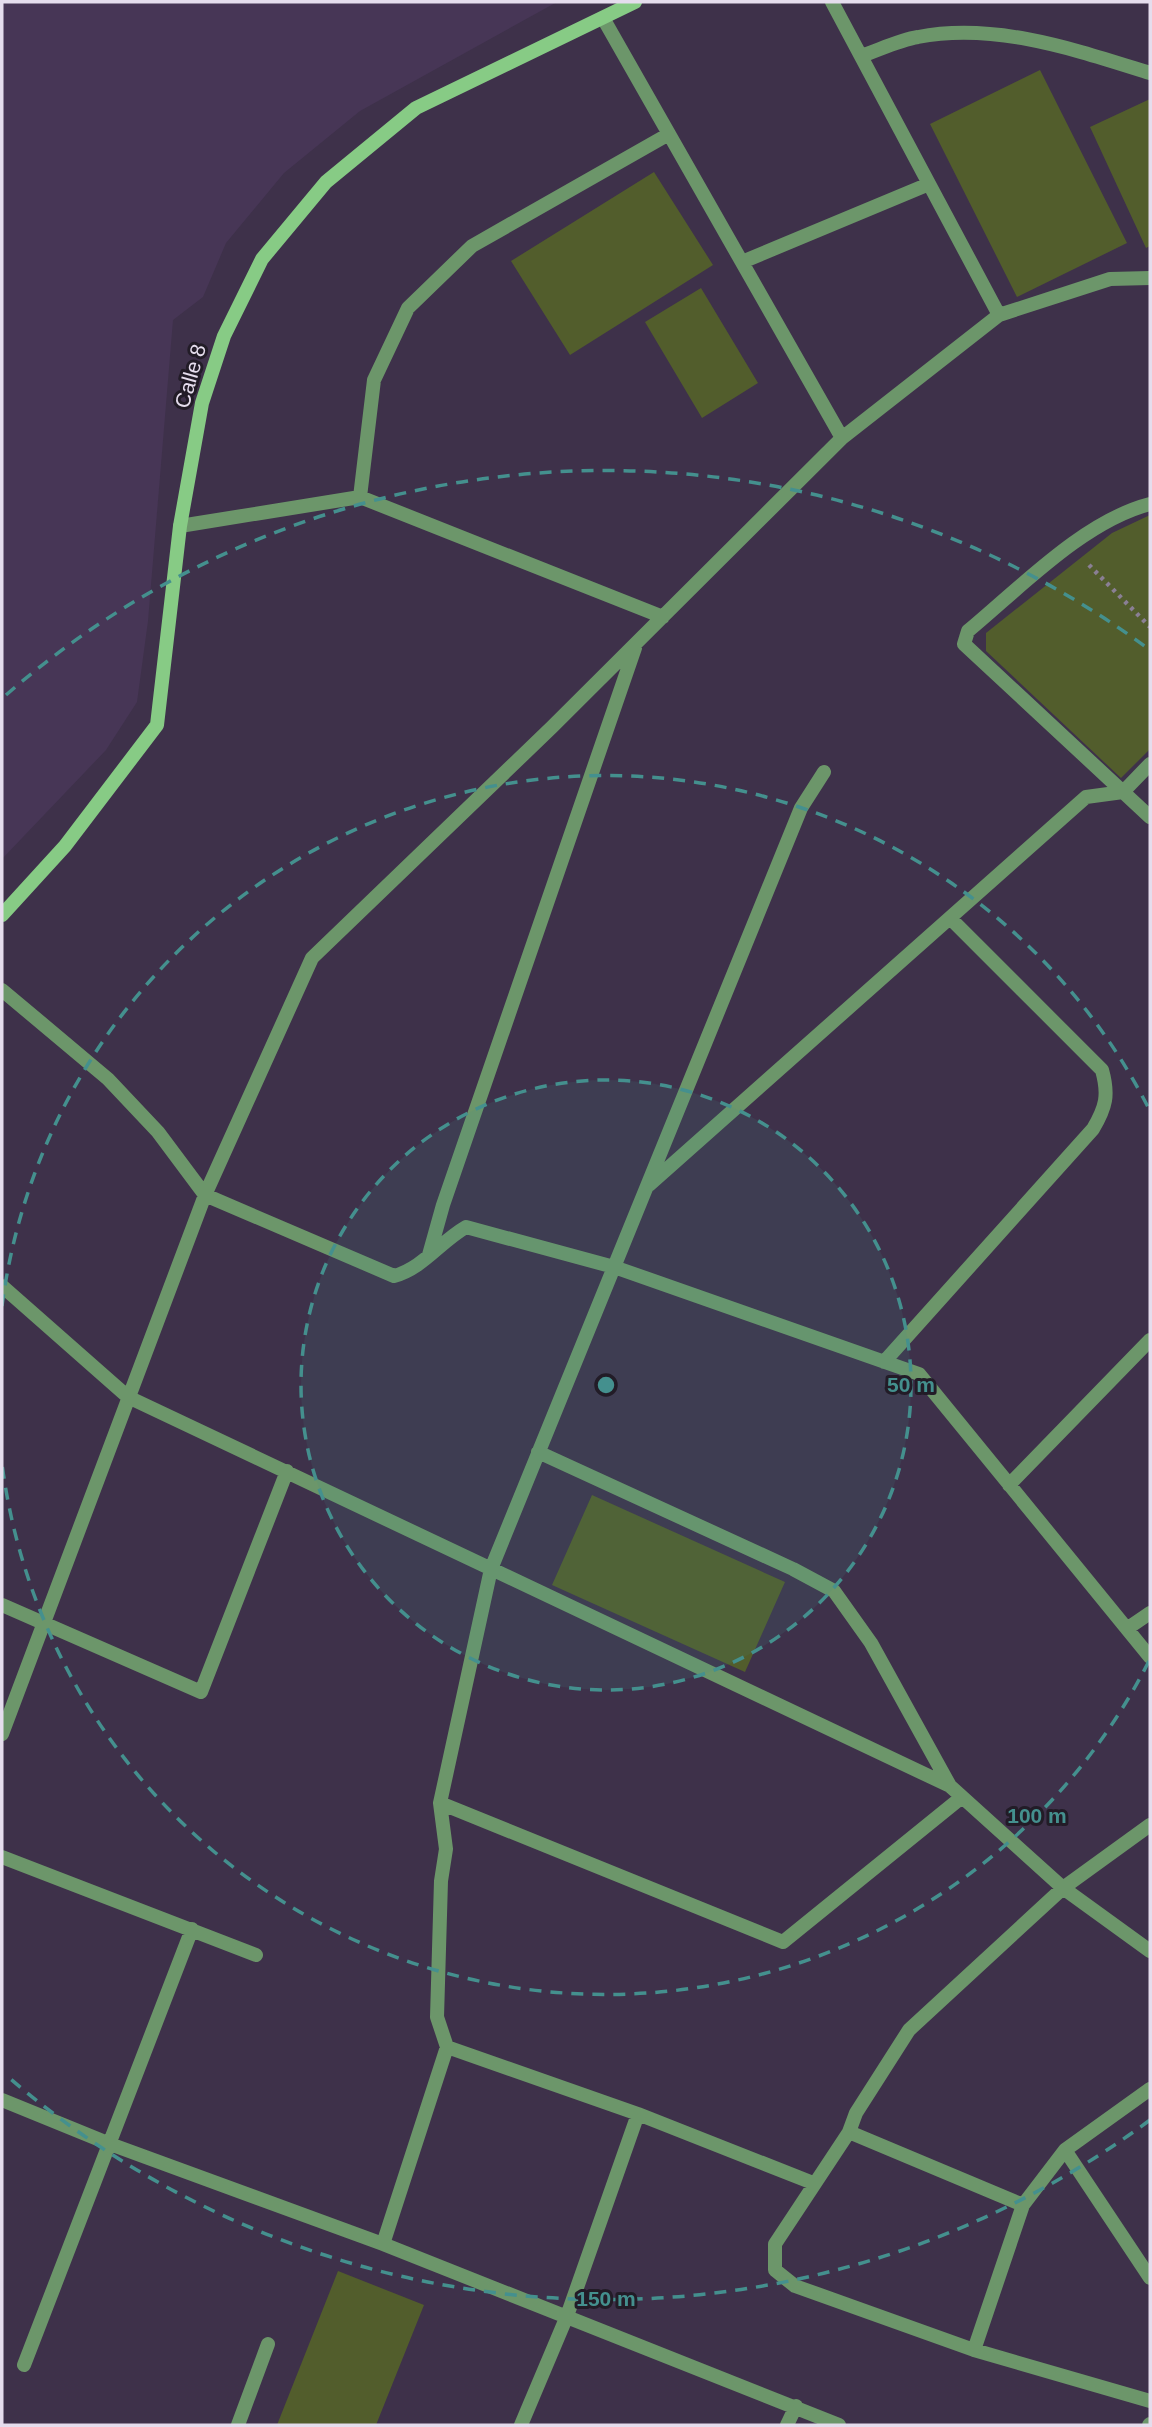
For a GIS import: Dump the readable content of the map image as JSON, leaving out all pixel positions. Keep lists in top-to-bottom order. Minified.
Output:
{"streets":{"street":["Calle 8"]},"rings":["50 m","100 m","150 m"]}
